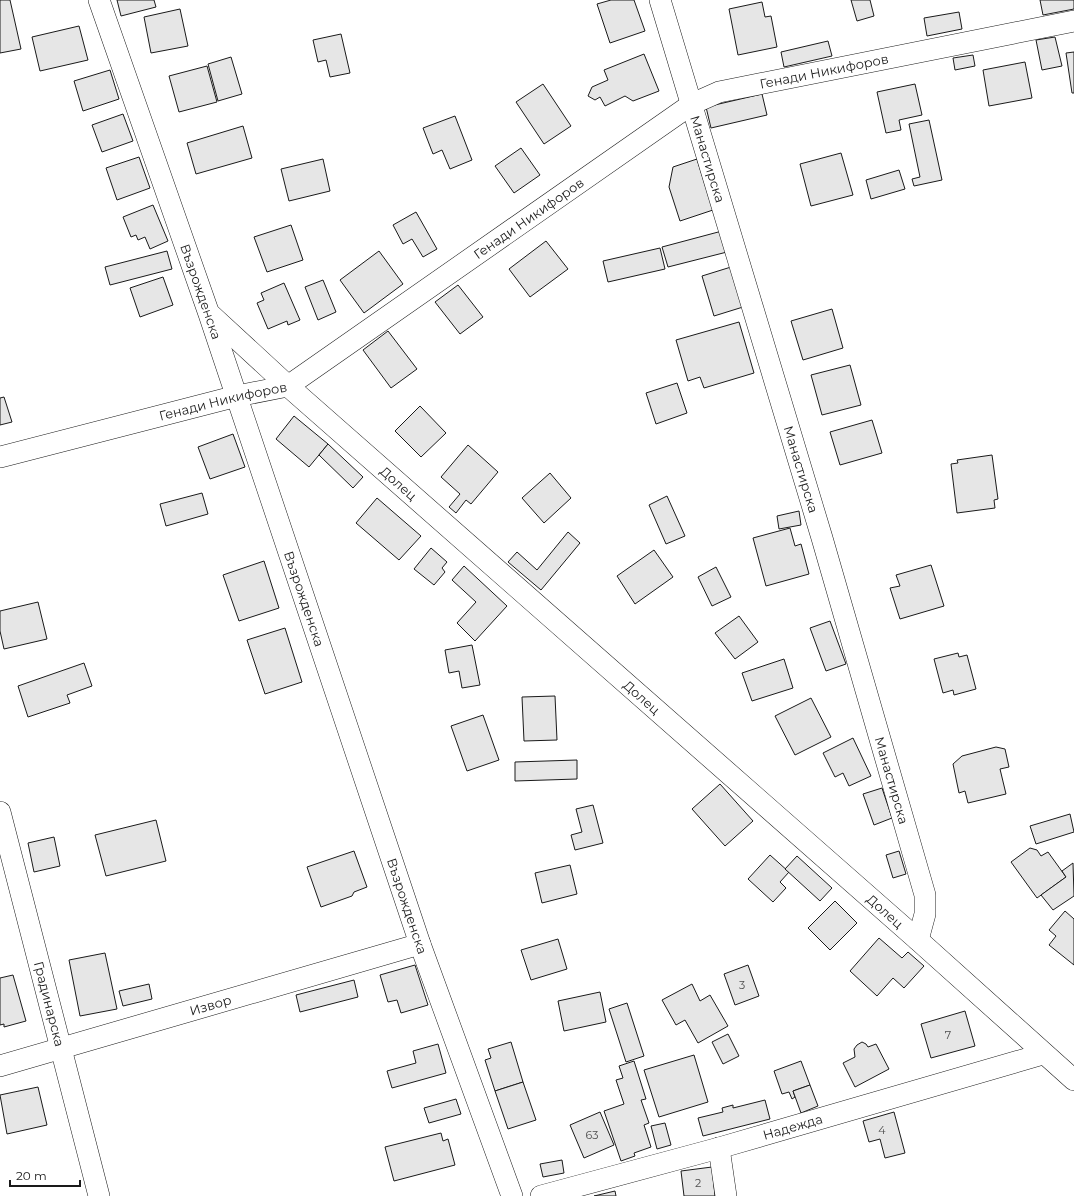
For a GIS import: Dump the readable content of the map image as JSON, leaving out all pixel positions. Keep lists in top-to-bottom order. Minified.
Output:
{"streets":{"street":["Генади Никифоров","Манастирска","Възрожденска","Долец","Градинарска","Извор","Надежда"]},"crossings":[["Генади Никифоров","Манастирска"],["Генади Никифоров","Възрожденска"],["Генади Никифоров","Долец"],["Манастирска","Долец"],["Възрожденска","Долец"],["Възрожденска","Извор"],["Долец","Надежда"],["Градинарска","Извор"]],"house_numbers":["3","7","4","63","2"],"scale_bar":"20 m"}
